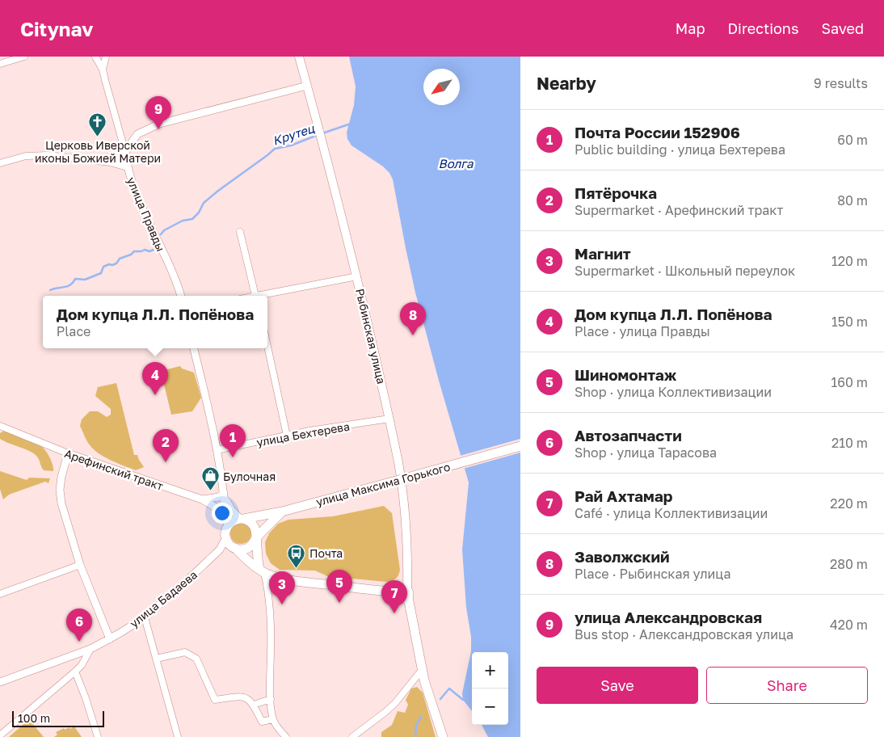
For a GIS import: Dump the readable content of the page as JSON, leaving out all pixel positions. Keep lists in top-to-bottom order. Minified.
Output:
{"streets":{"main road":["Рыбинская улица","улица Максима Горького"],"street":["улица Правды","улица Бехтерева","Арефинский тракт","улица Бадаева"]},"crossings":[["Рыбинская улица","улица Бехтерева"]],"water":["Крутец","Волга"],"places":{"church":["Церковь Иверской иконы Божией Матери"],"shop":["Булочная"],"bus stop":["Почта"]},"scale_bar":"100 m","north":"bottom left","page":{"header":"Citynav","nav":["Map","Directions","Saved"],"heading":["Nearby","9 results"],"pins":["9","8","4","1","2","5","3","7","6"],"list":[{"mark":"1","name":"Почта России 152906","note":"Public building · улица Бехтерева","value":"60 m"},{"mark":"2","name":"Пятёрочка","note":"Supermarket · Арефинский тракт","value":"80 m"},{"mark":"3","name":"Магнит","note":"Supermarket · Школьный переулок","value":"120 m"},{"mark":"4","name":"Дом купца Л.Л. Попёнова","note":"Place · улица Правды","value":"150 m"},{"mark":"5","name":"Шиномонтаж","note":"Shop · улица Коллективизации","value":"160 m"},{"mark":"6","name":"Автозапчасти","note":"Shop · улица Тарасова","value":"210 m"},{"mark":"7","name":"Рай Ахтамар","note":"Café · улица Коллективизации","value":"220 m"},{"mark":"8","name":"Заволжский","note":"Place · Рыбинская улица","value":"280 m"},{"mark":"9","name":"улица Александровская","note":"Bus stop · Александровская улица","value":"420 m"}],"popup":["Дом купца Л.Л. Попёнова","Place"],"map_buttons":["+","−"],"buttons":["Save","Share"],"scale":"100 m"}}
